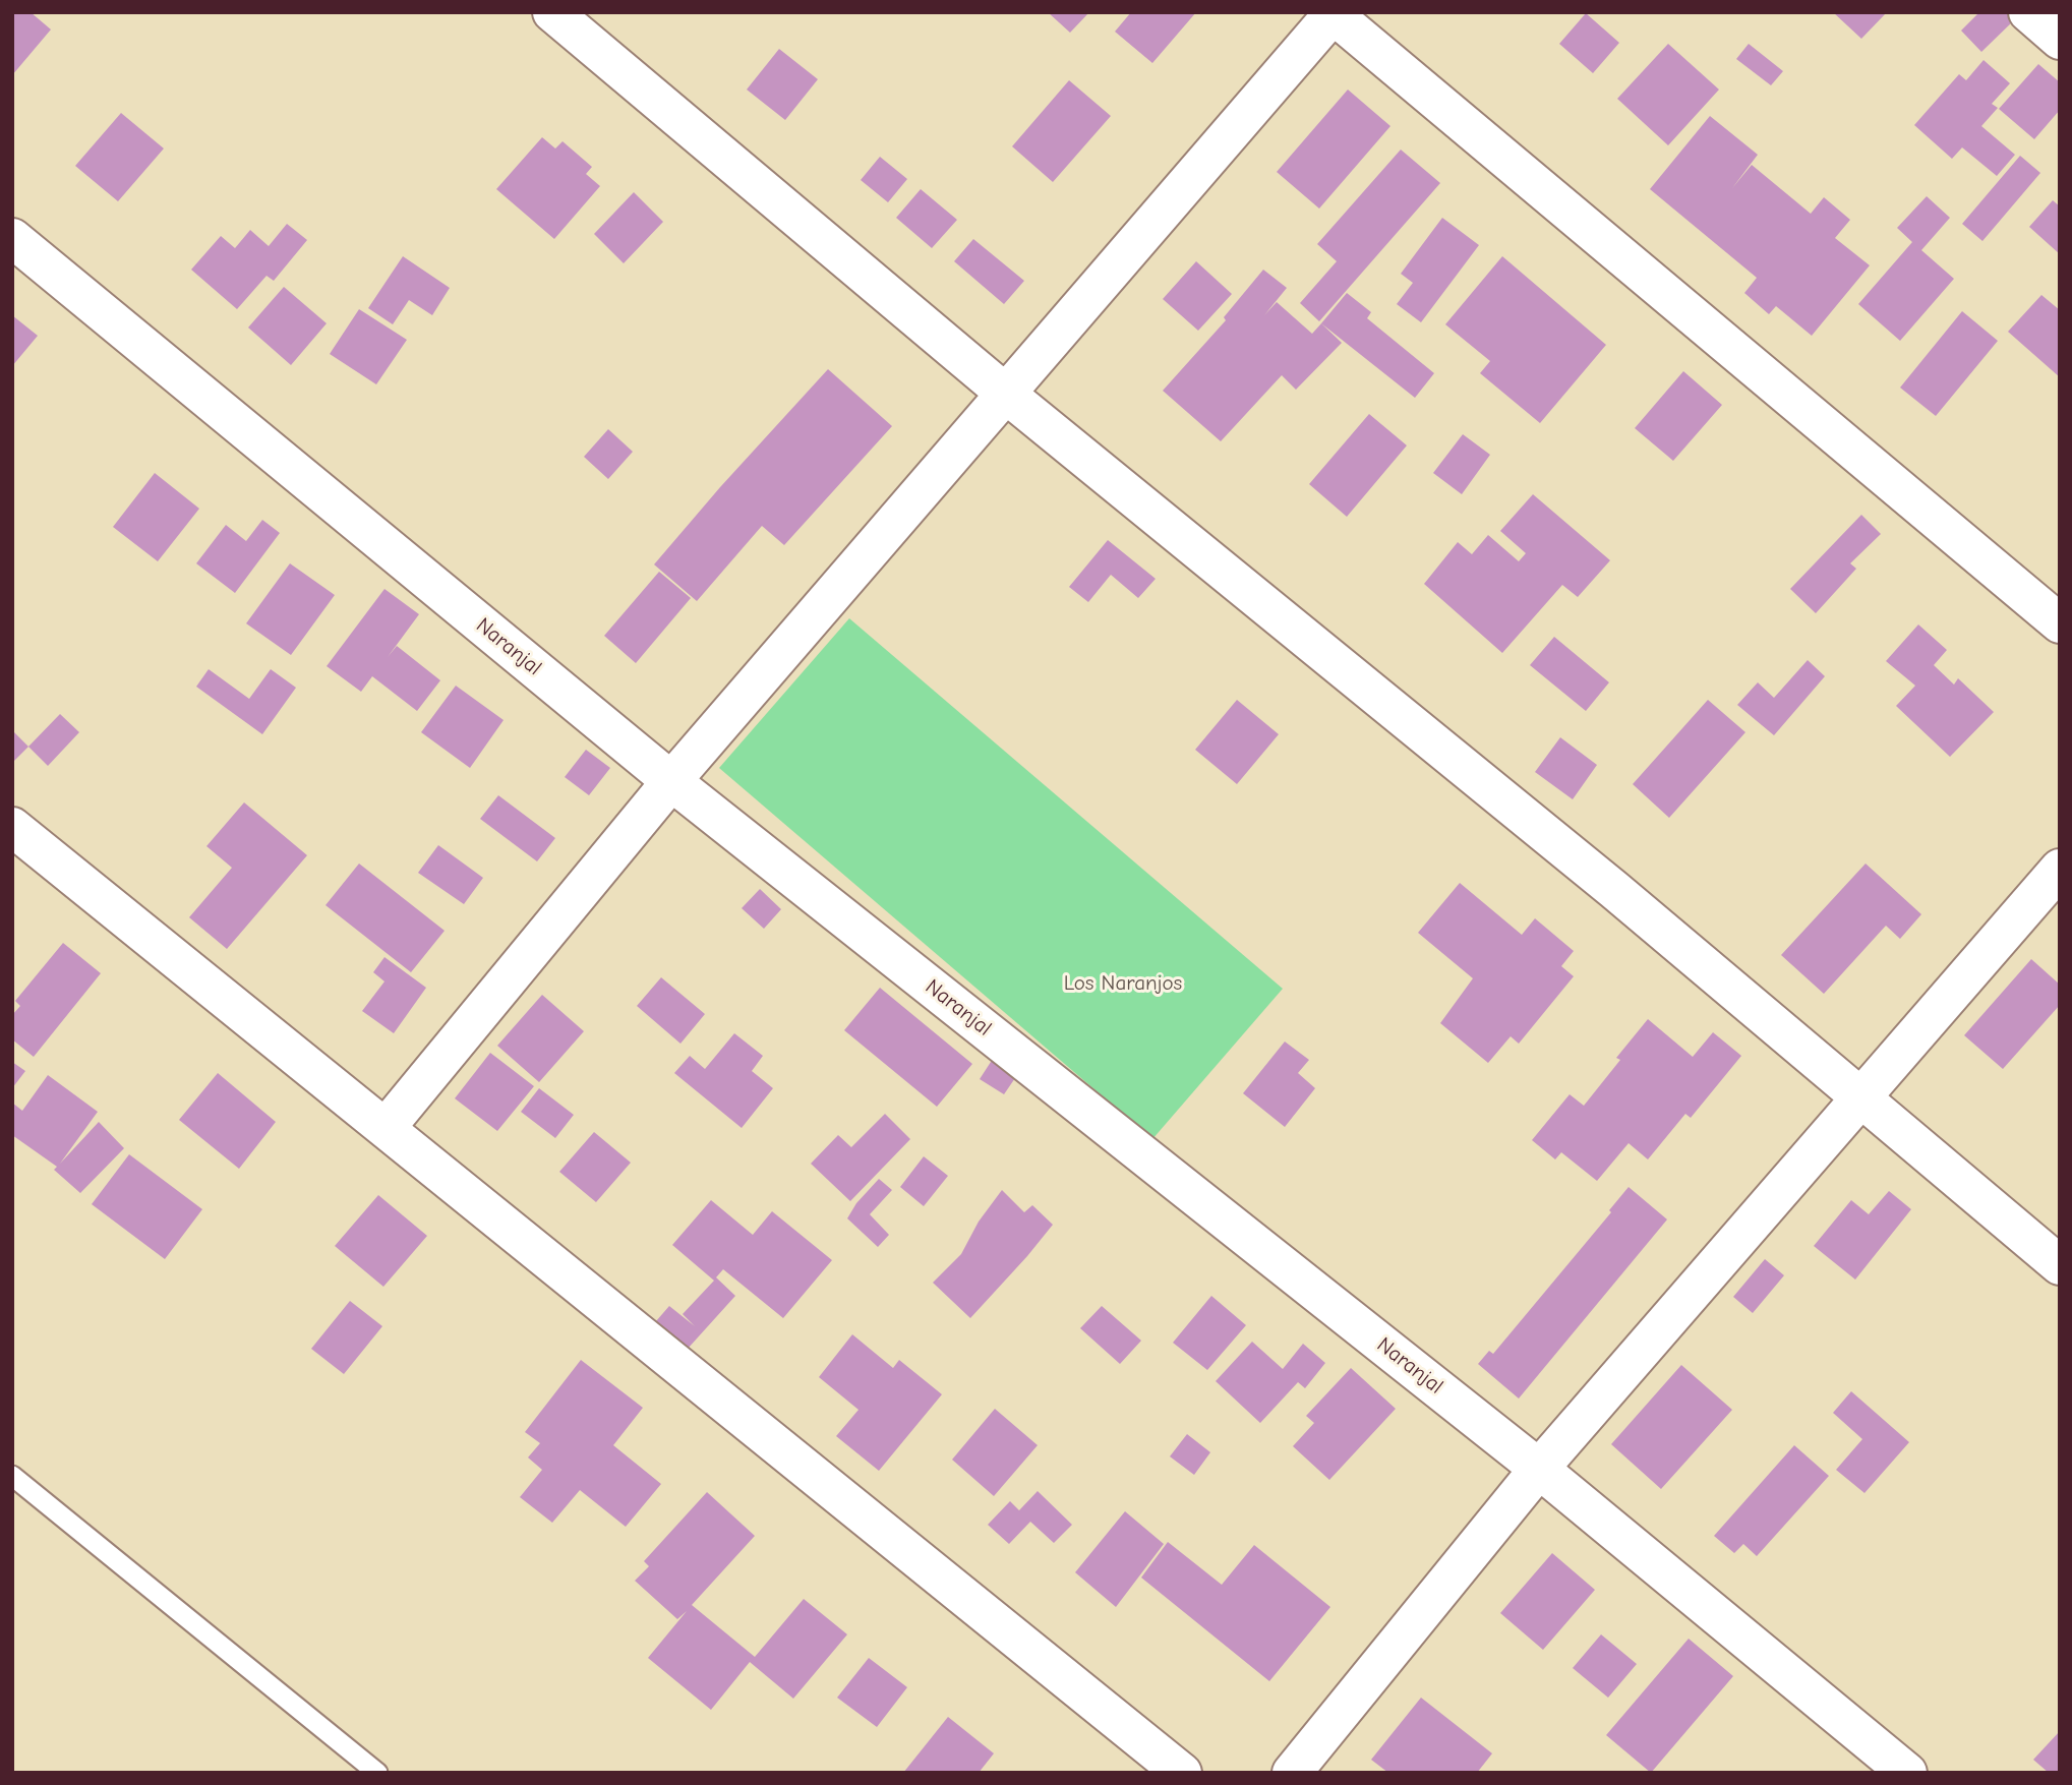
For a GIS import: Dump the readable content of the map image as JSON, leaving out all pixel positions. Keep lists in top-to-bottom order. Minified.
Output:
{"streets":{"street":["Naranjal"]},"parks":["Los Naranjos"]}
